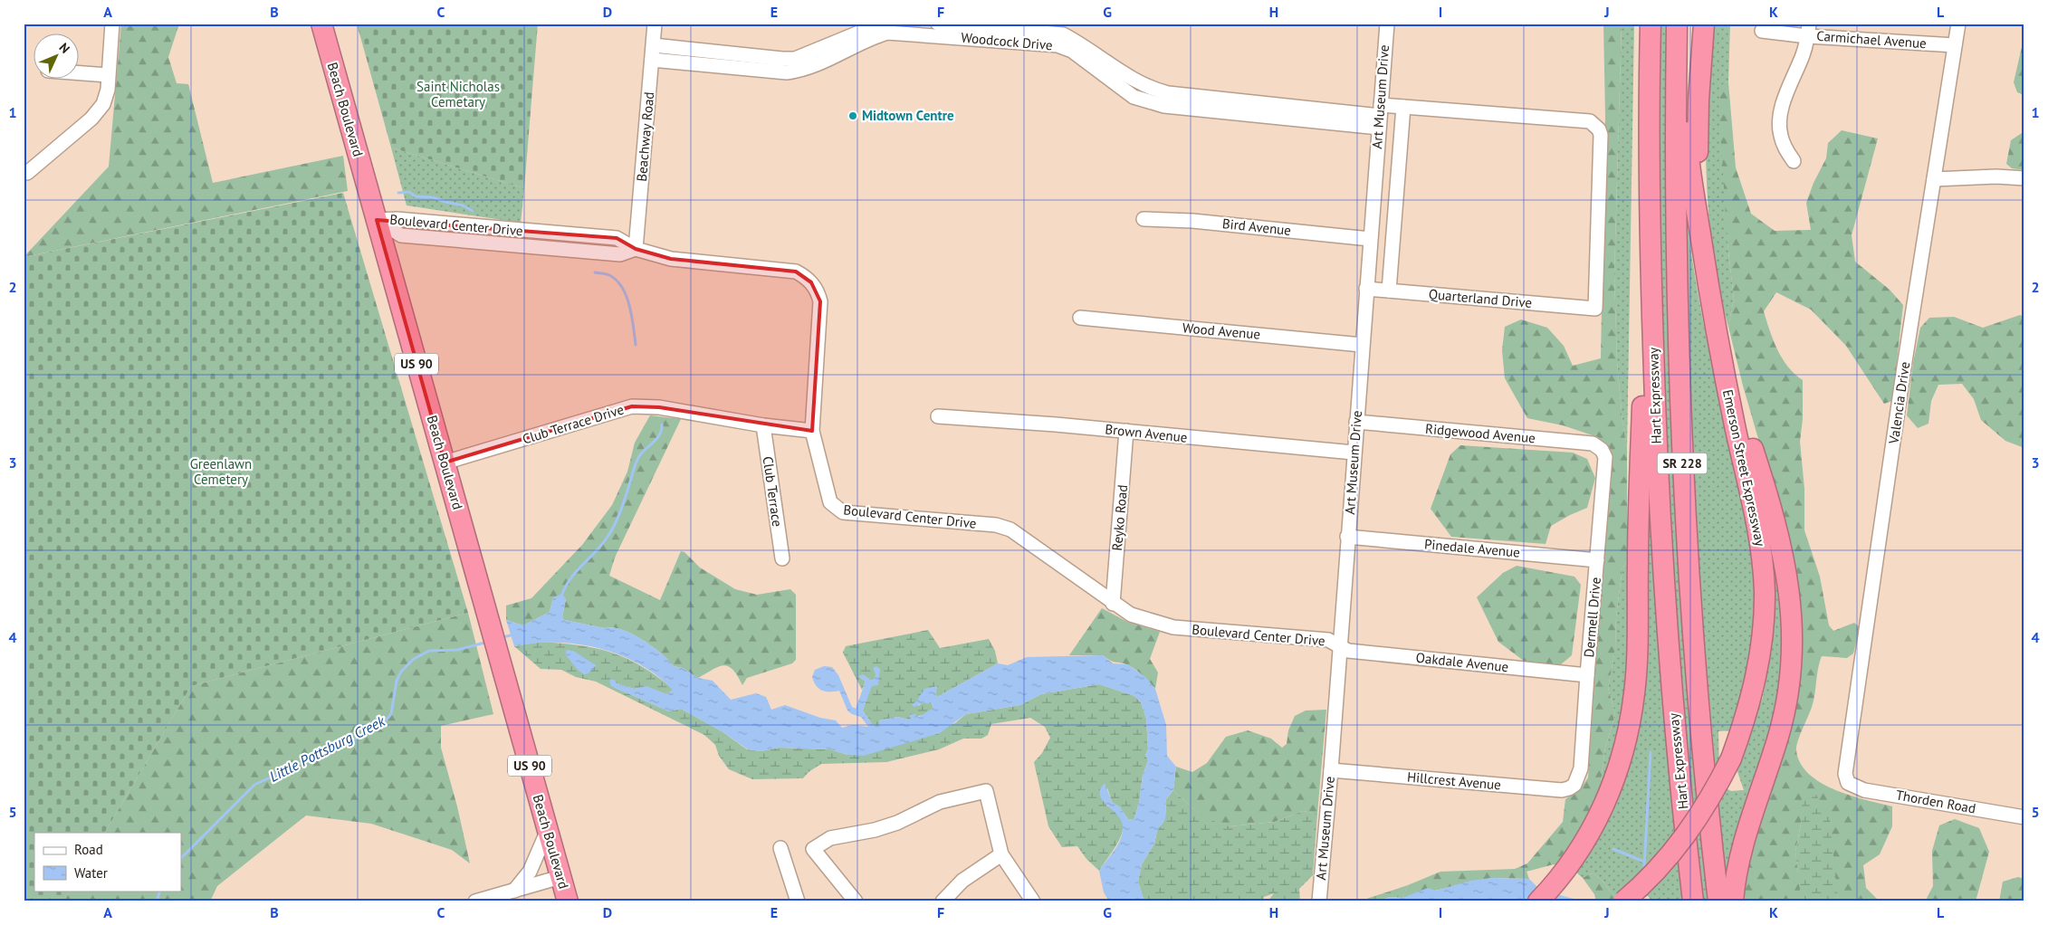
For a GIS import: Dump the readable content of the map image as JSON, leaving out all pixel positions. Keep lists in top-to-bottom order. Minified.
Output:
{"streets":{"highway":["Beach Boulevard","US 90","Hart Expressway","SR 228","Emerson Street Expressway"],"street":["Carmichael Avenue","Woodcock Drive","Art Museum Drive","Beachway Road","Boulevard Center Drive","Bird Avenue","Quarterland Drive","Wood Avenue","Valencia Drive","Club Terrace Drive","Brown Avenue","Ridgewood Avenue","Club Terrace","Reyko Road","Pinedale Avenue","Dermell Drive","Oakdale Avenue","Hillcrest Avenue","Thorden Road"]},"crossings":[["Carmichael Avenue","Valencia Drive"],["Woodcock Drive","Art Museum Drive"],["Woodcock Drive","Beachway Road"],["Art Museum Drive","Boulevard Center Drive"],["Art Museum Drive","Bird Avenue"],["Art Museum Drive","Quarterland Drive"],["Art Museum Drive","Wood Avenue"],["Art Museum Drive","Brown Avenue"],["Art Museum Drive","Ridgewood Avenue"],["Art Museum Drive","Pinedale Avenue"],["Art Museum Drive","Oakdale Avenue"],["Art Museum Drive","Hillcrest Avenue"],["Beach Boulevard","Boulevard Center Drive"],["Beach Boulevard","Club Terrace Drive"],["Beachway Road","Boulevard Center Drive"],["Boulevard Center Drive","Club Terrace Drive"],["Boulevard Center Drive","Reyko Road"],["Boulevard Center Drive","Oakdale Avenue"],["Valencia Drive","Thorden Road"],["Club Terrace Drive","Club Terrace"],["Brown Avenue","Reyko Road"],["Ridgewood Avenue","Dermell Drive"],["Pinedale Avenue","Dermell Drive"],["Dermell Drive","Oakdale Avenue"],["Dermell Drive","Hillcrest Avenue"]],"water":["Little Pottsburg Creek"],"parks":["Saint Nicholas Cemetary","Greenlawn Cemetery"],"places":["Midtown Centre"],"legend":["Road","Water"],"north":"top right","grid":{"columns":["A","B","C","D","E","F","G","H","I","J","K","L"],"rows":["1","2","3","4","5"]}}
